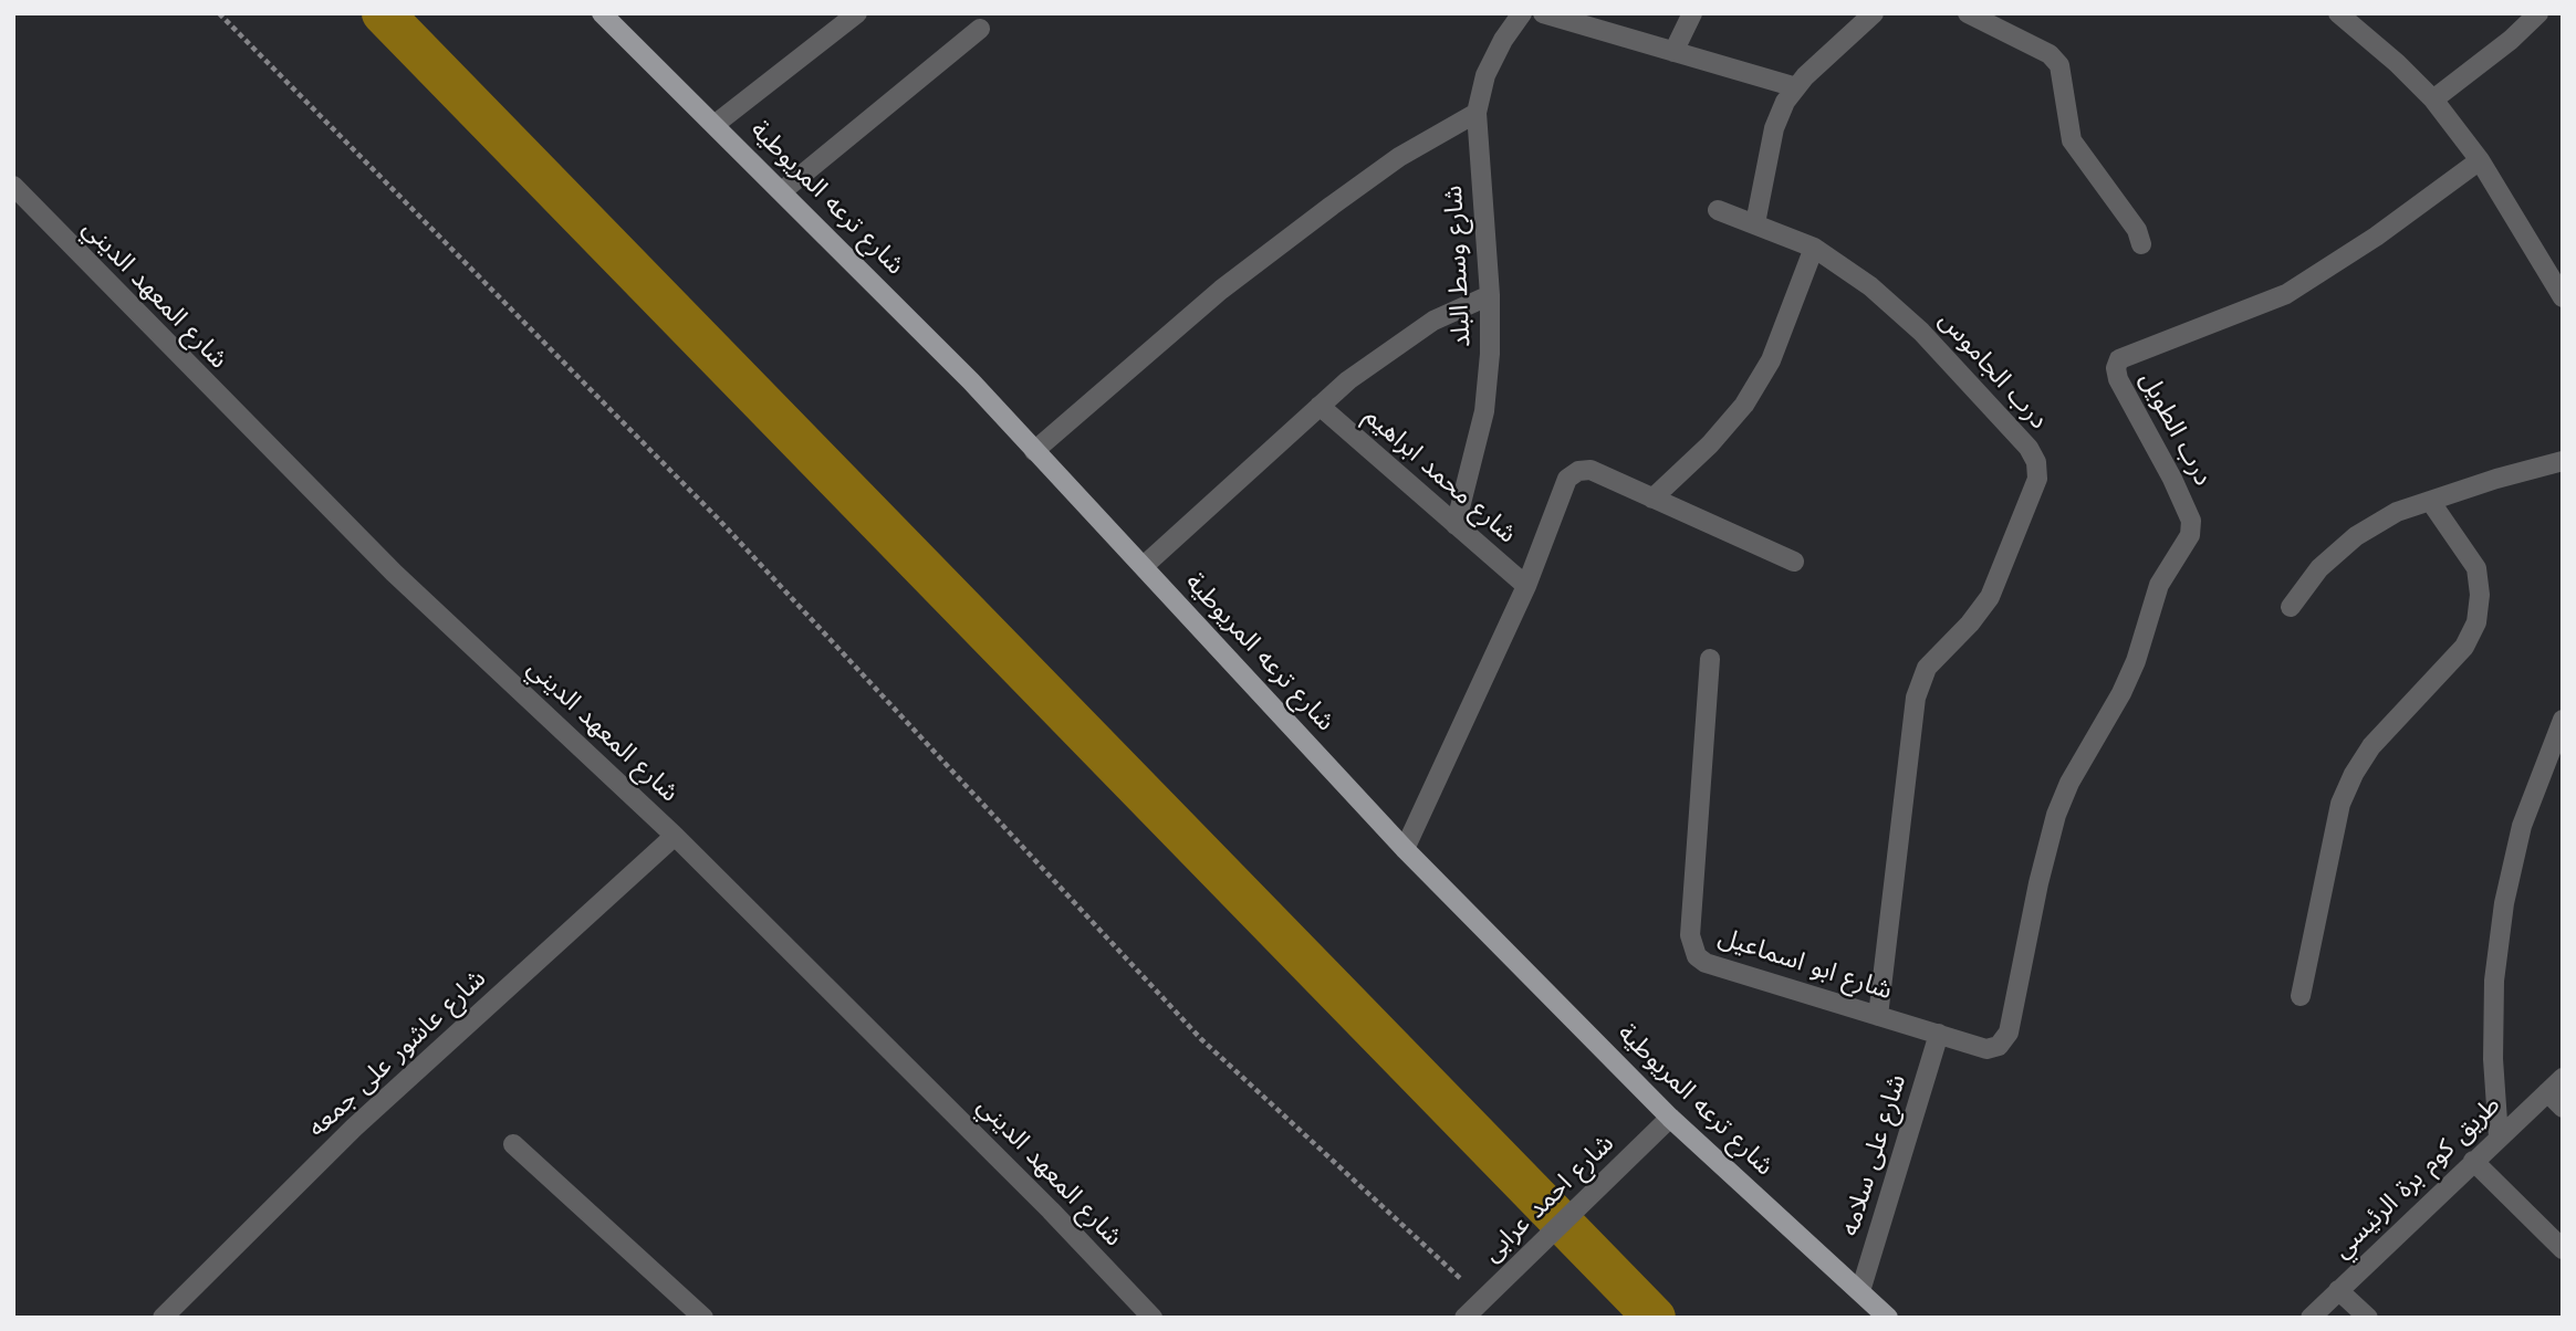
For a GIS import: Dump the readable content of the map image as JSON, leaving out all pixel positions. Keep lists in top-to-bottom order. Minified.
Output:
{"streets":{"main road":["شارع ترعه المريوطية"],"street":["شارع وسط البلد","شارع المعهد الديني","درب الجاموس","درب الطويل","شارع محمد ابراهيم","شارع ابو اسماعيل","شارع عاشور على جمعه","شارع على سلامه","طريق كوم برة الرئيسي","شارع احمد عرابى"]},"crossings":[["شارع ترعه المريوطية","شارع على سلامه"],["شارع ترعه المريوطية","شارع احمد عرابى"],["شارع وسط البلد","شارع محمد ابراهيم"],["شارع المعهد الديني","شارع عاشور على جمعه"],["درب الجاموس","شارع ابو اسماعيل"],["درب الطويل","شارع ابو اسماعيل"],["شارع ابو اسماعيل","شارع على سلامه"]]}
